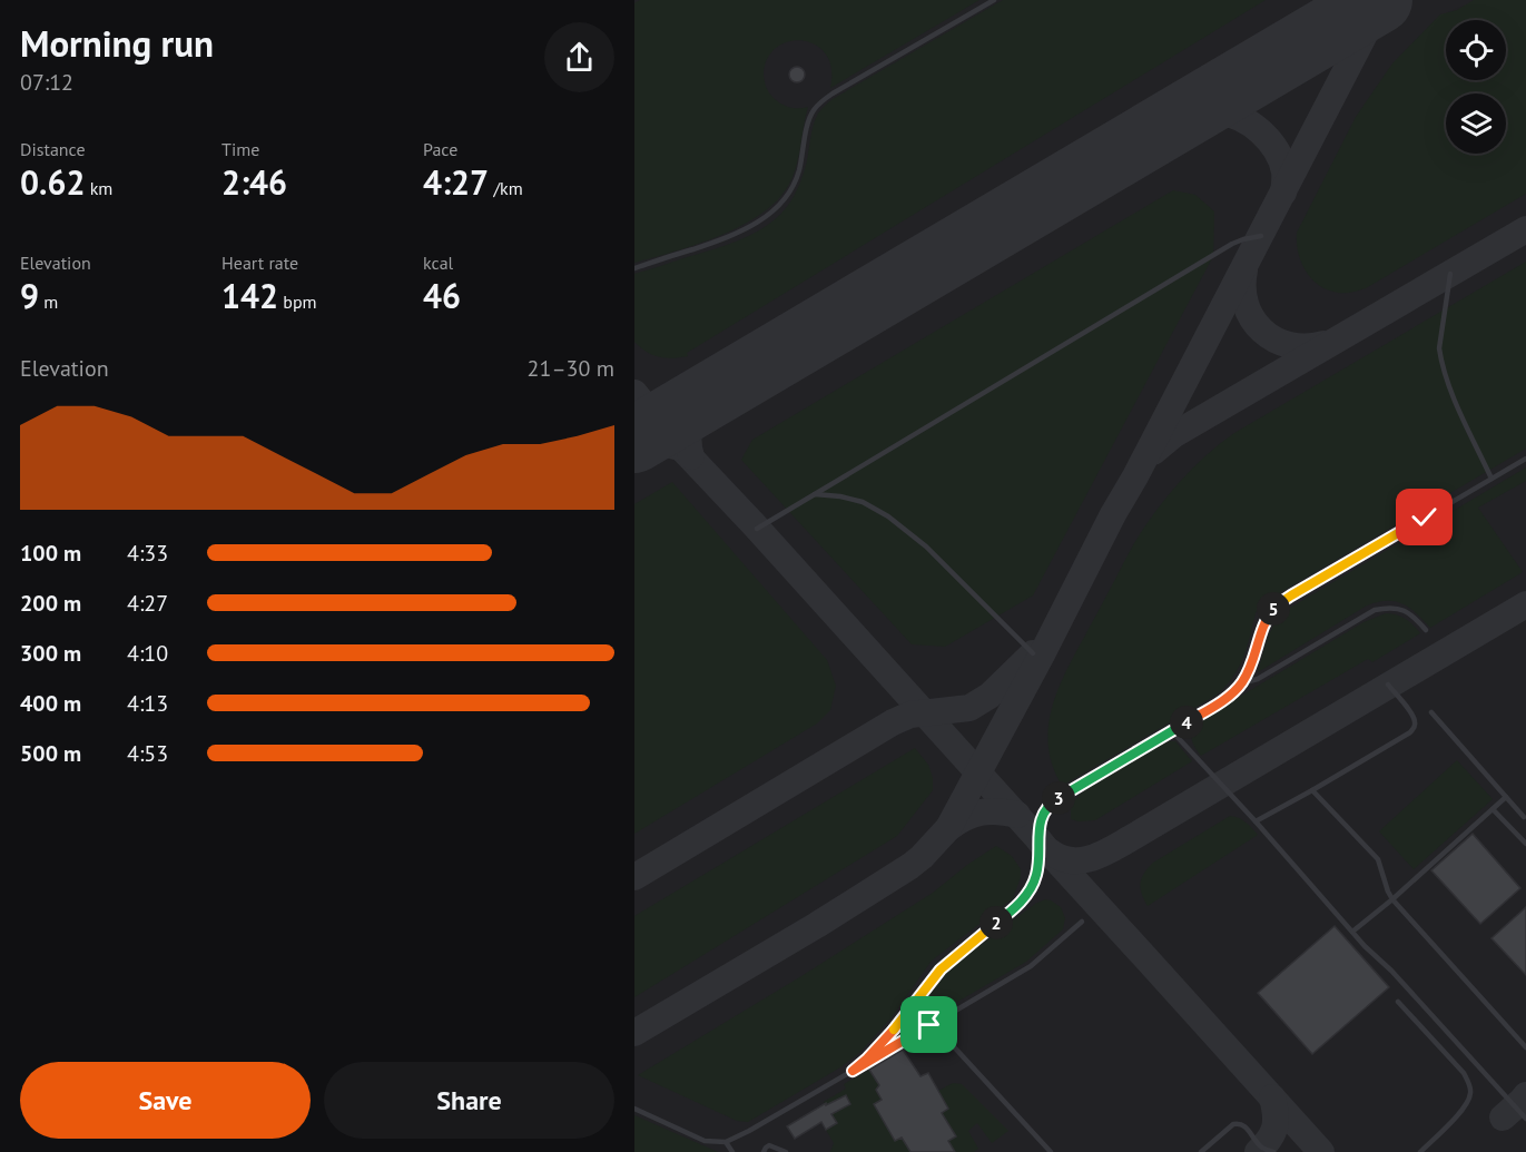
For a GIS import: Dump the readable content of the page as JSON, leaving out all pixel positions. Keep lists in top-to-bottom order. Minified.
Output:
{"page":{"heading":["Morning run","07:12"],"stats":[["Distance","0.62 km"],["Time","2:46"],["Pace","4:27 /km"],["Elevation","9 m"],["Heart rate","142 bpm"],["kcal","46"]],"chart":["Elevation","21–30 m"],"list":[{"name":"100 m","note":"4:33"},{"name":"200 m","note":"4:27"},{"name":"300 m","note":"4:10"},{"name":"400 m","note":"4:13"},{"name":"500 m","note":"4:53"}],"pins":["5","4","3","2"],"buttons":["Save","Share"]}}
